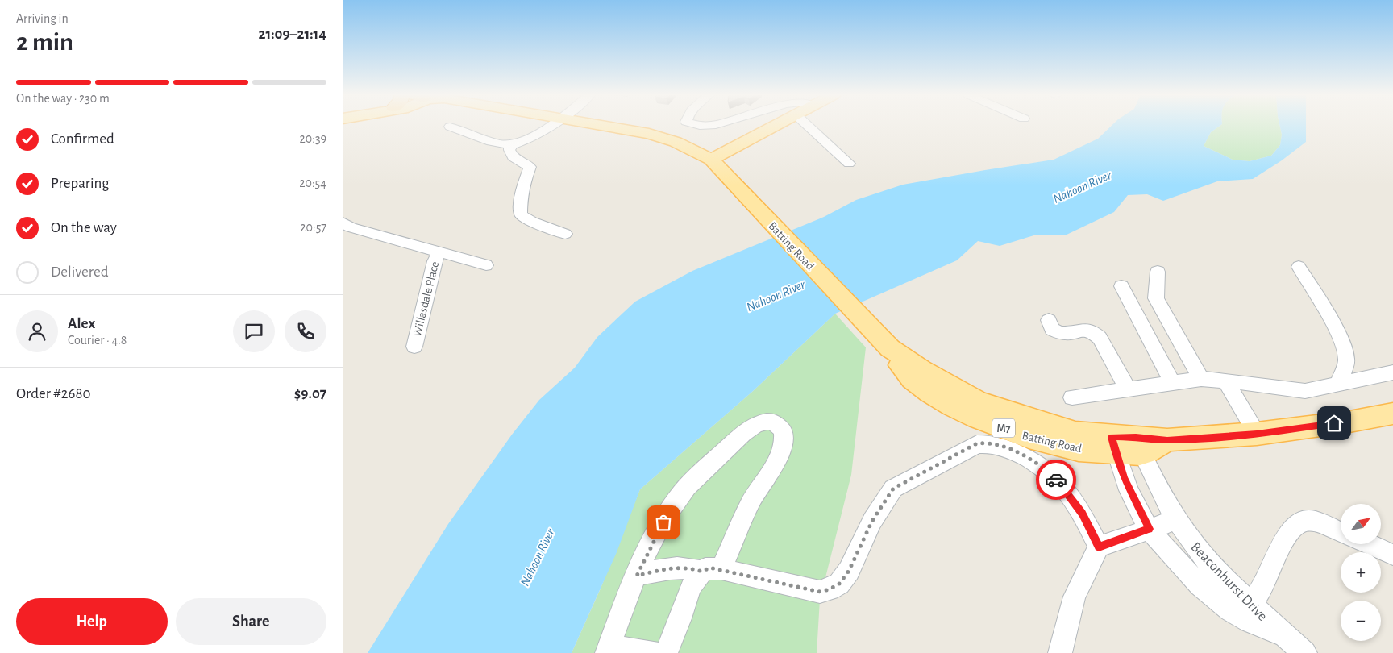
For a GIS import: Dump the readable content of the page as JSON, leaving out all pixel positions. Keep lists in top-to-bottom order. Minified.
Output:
{"streets":{"main road":["Batting Road","M7"],"street":["Willasdale Place","Beaconhurst Drive"]},"crossings":[["Batting Road","Beaconhurst Drive"]],"water":["Nahoon River"],"north":"top right","page":{"heading":["2 min","Arriving in","21:09–21:14"],"panel":["Alex","Courier · 4.8","Order #2680","$9.07"],"bar":"On the way · 230 m","list":[["Confirmed","20:39"],["Preparing","20:54"],["On the way","20:57"],"Delivered"],"map_buttons":["+","−"],"buttons":["Help","Share"]}}
